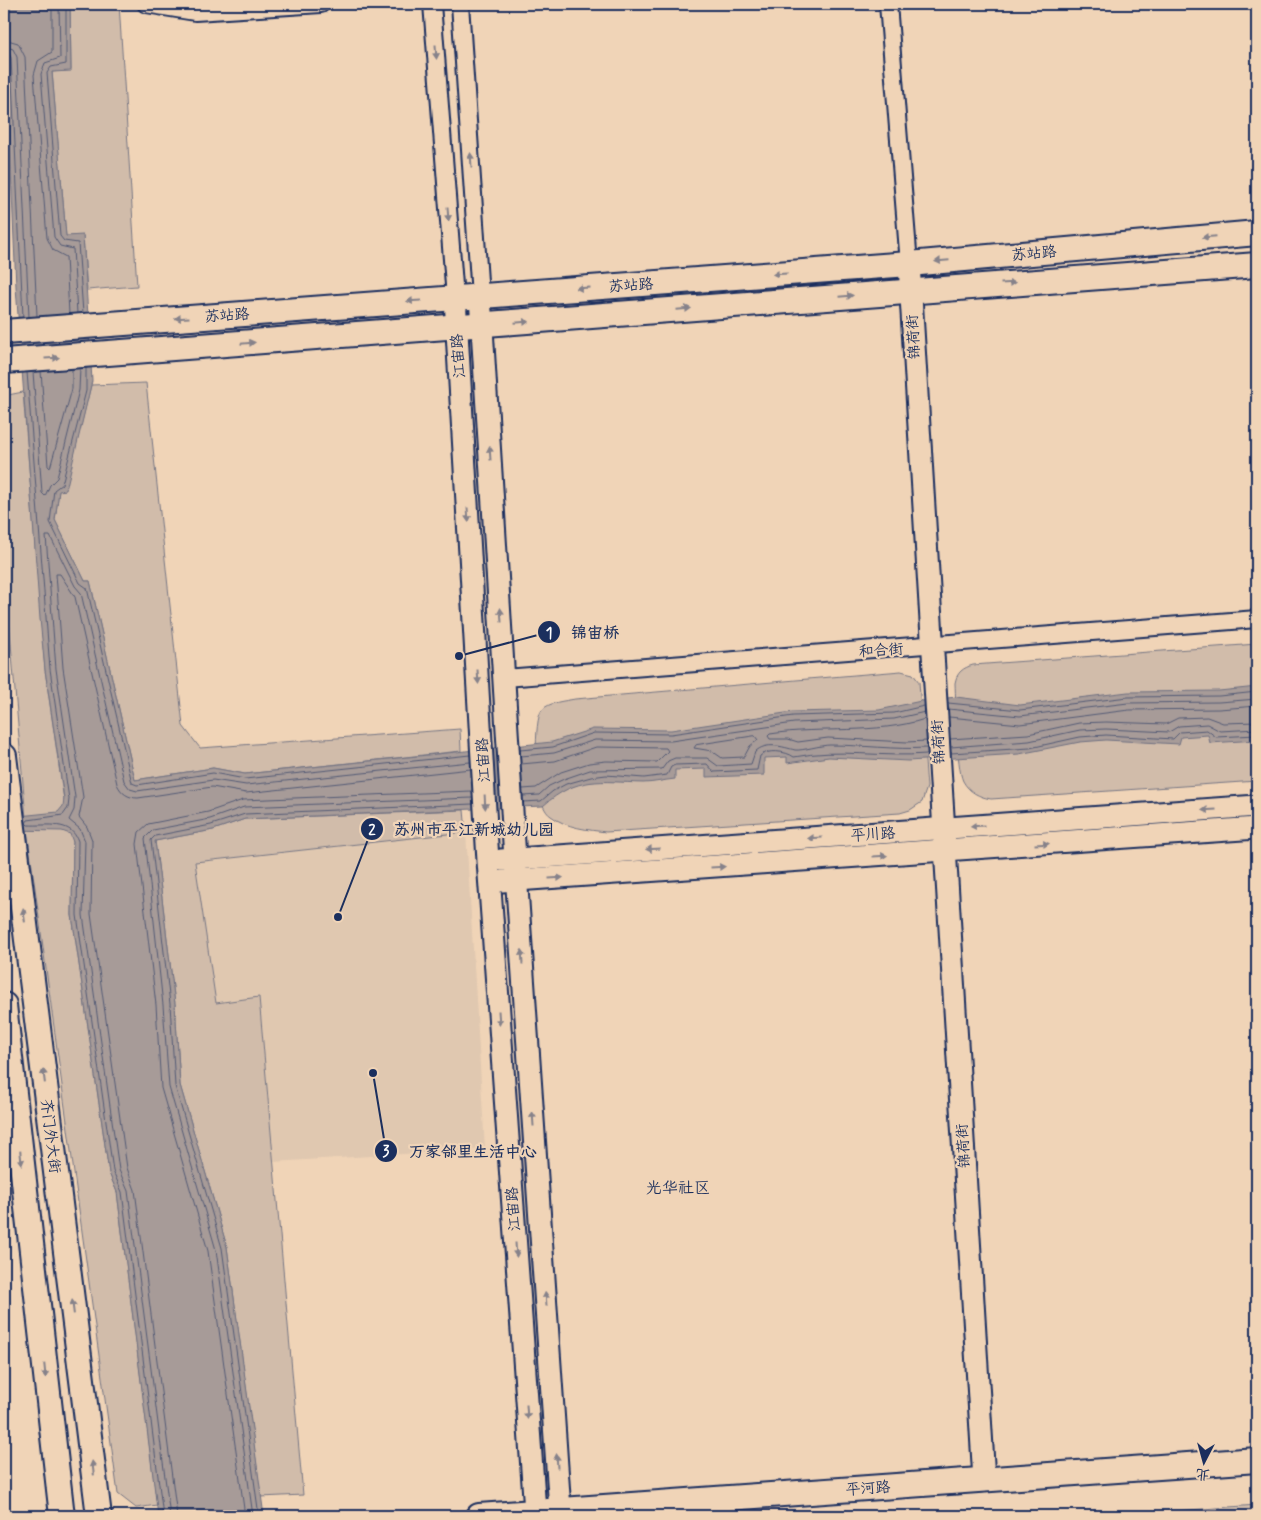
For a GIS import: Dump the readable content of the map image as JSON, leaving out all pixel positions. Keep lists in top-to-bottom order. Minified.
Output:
{"streets":{"main road":["苏站路","齐门外大街","平河路"],"street":["锦荷街","江宙路","和合街","平川路"]},"crossings":[["苏站路","锦荷街"],["苏站路","江宙路"],["锦荷街","和合街"],["锦荷街","平川路"],["锦荷街","平河路"],["江宙路","和合街"],["江宙路","平川路"],["江宙路","平河路"]],"districts":["光华社区"],"places":["锦宙桥","苏州市平江新城幼儿园","万家邻里生活中心"],"north":"bottom"}
